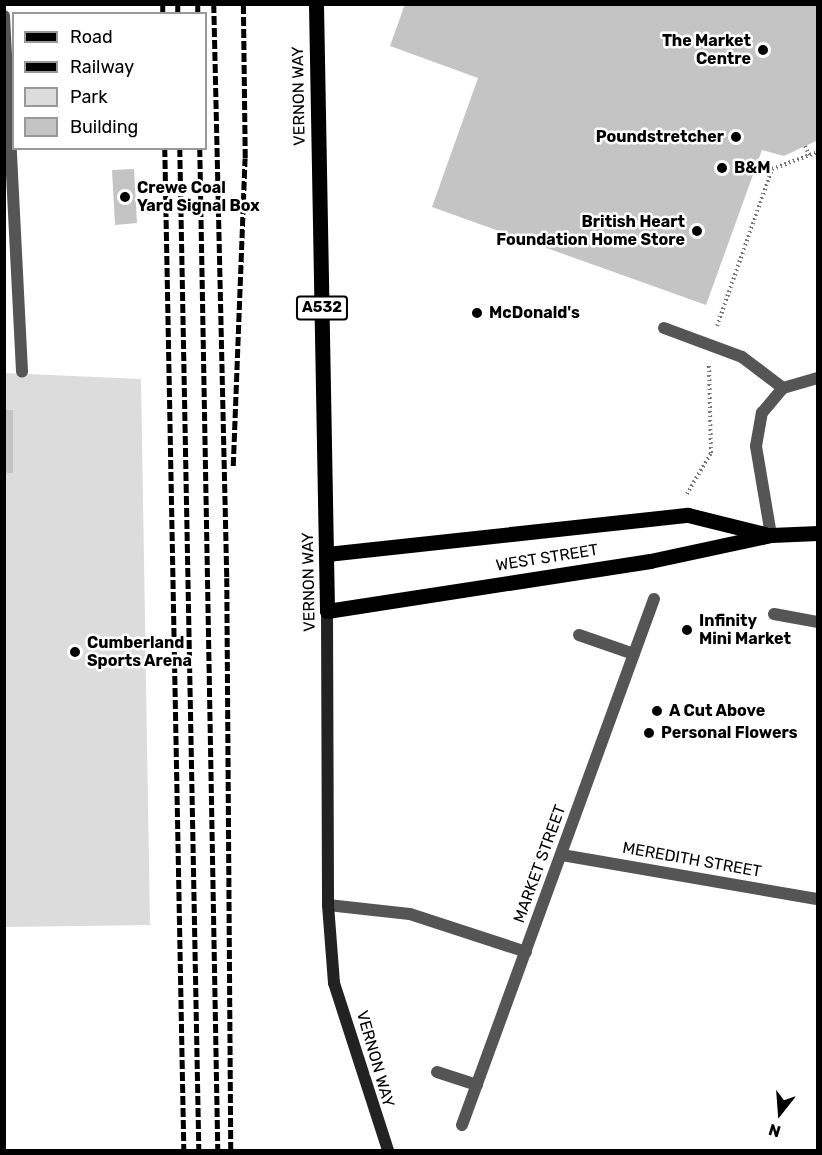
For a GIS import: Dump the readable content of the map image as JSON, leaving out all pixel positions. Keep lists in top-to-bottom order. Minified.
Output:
{"streets":{"main road":["VERNON WAY","A532","WEST STREET"],"street":["MEREDITH STREET","MARKET STREET"]},"crossings":[["VERNON WAY","WEST STREET"],["MEREDITH STREET","MARKET STREET"]],"places":["The Market Centre","Poundstretcher","B&M","Crewe Coal Yard Signal Box","British Heart Foundation Home Store","McDonald's","Infinity Mini Market","Cumberland Sports Arena","A Cut Above","Personal Flowers"],"legend":["Road","Railway","Park","Building"],"north":"bottom"}
